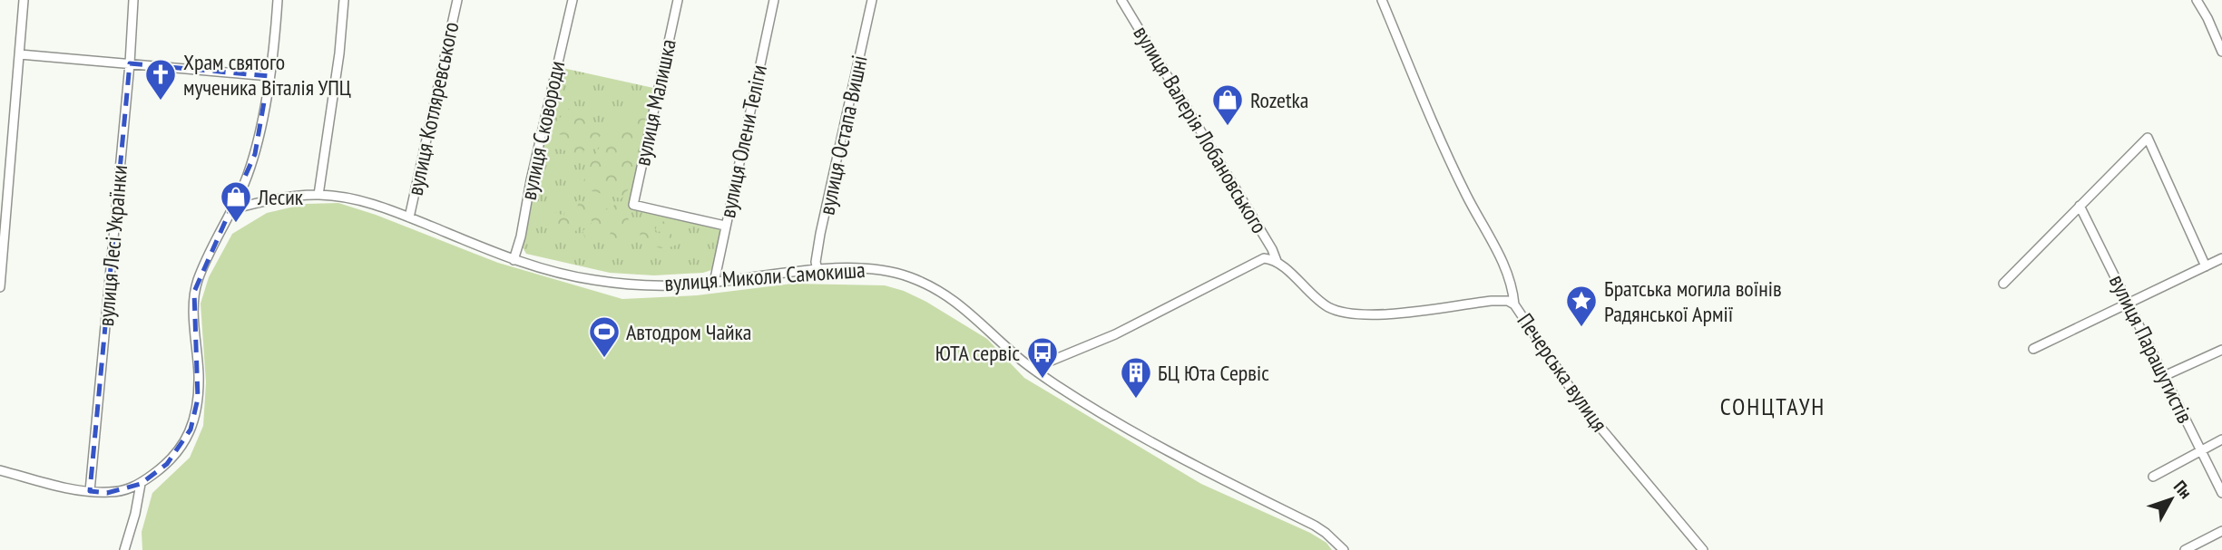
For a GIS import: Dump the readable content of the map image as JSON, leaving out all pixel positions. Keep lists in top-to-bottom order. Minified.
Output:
{"streets":{"street":["вулиця Малишка","вулиця Котляревського","вулиця Валерія Лобановського","вулиця Сковороди","вулиця Остапа Вишні","вулиця Олени Теліги","вулиця Лесі Українки","вулиця Миколи Самокиша","вулиця Парашутистів","Печерська вулиця"]},"crossings":[["вулиця Малишка","вулиця Олени Теліги"],["вулиця Котляревського","вулиця Миколи Самокиша"],["вулиця Валерія Лобановського","вулиця Миколи Самокиша"],["вулиця Валерія Лобановського","Печерська вулиця"],["вулиця Сковороди","вулиця Миколи Самокиша"],["вулиця Остапа Вишні","вулиця Миколи Самокиша"],["вулиця Олени Теліги","вулиця Миколи Самокиша"]],"districts":["СОНЦТАУН"],"places":{"church":["Храм святого мученика Віталія УПЦ"],"shop":["Rozetka","Лесик"],"place":["Братська могила воїнів Радянської Армії"],"sports":["Автодром Чайка"],"bus stop":["ЮТА сервіс"],"building":["БЦ Юта Сервіс"]},"north":"top right"}
